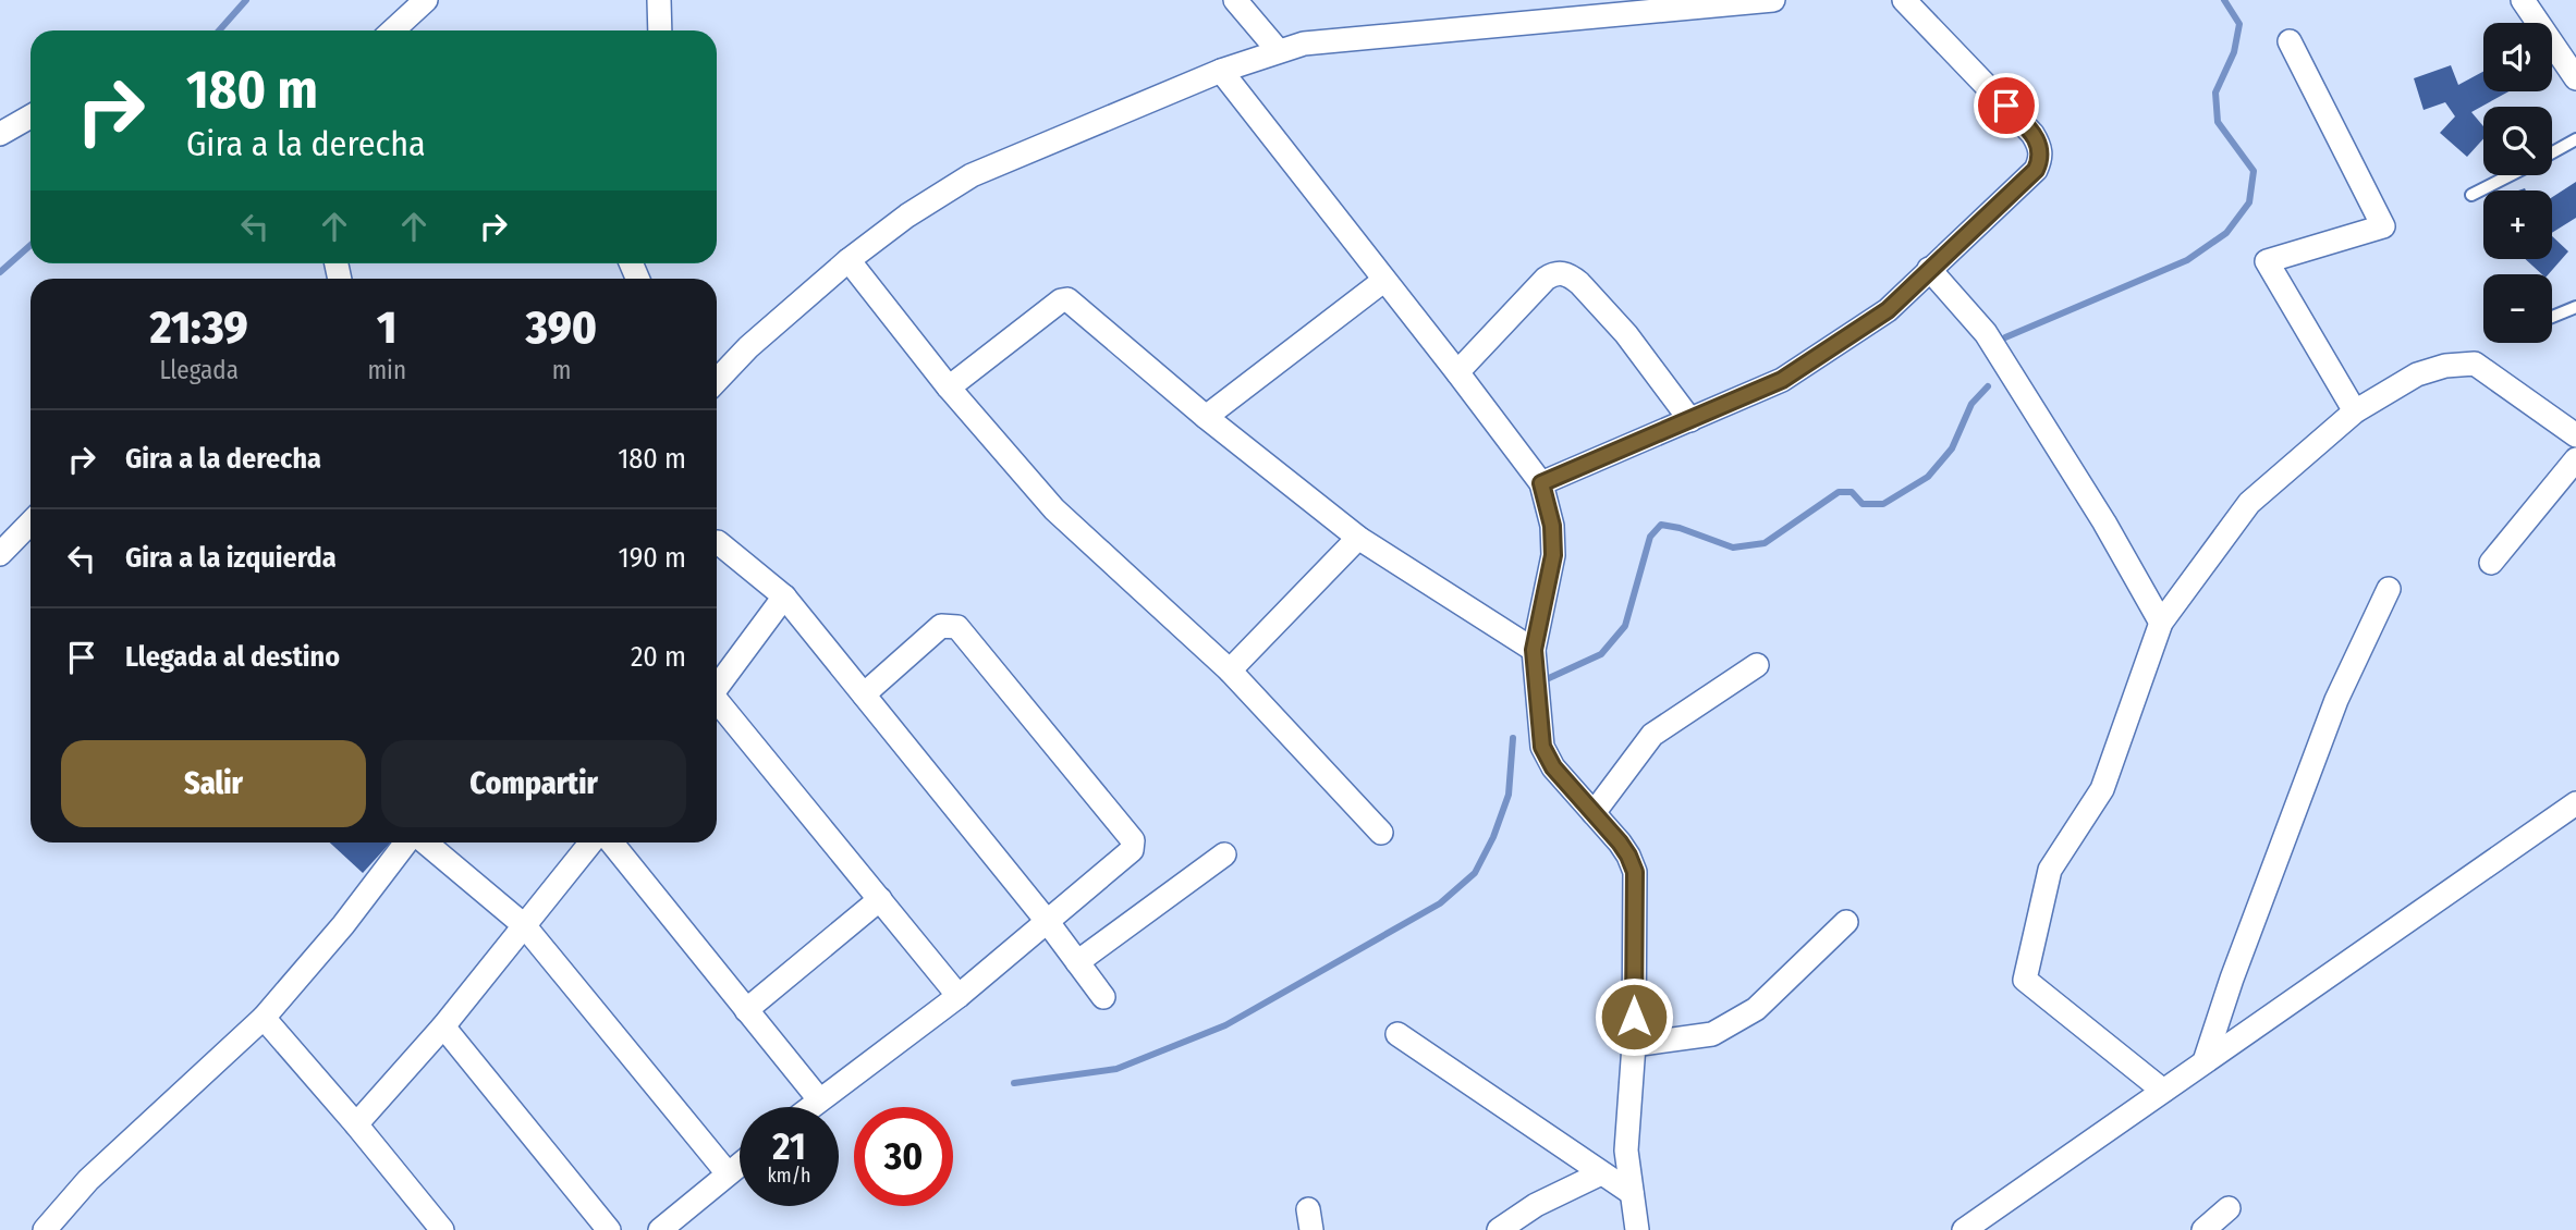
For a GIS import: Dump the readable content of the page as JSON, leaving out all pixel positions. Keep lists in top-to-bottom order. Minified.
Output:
{"page":{"map_buttons":["+","−"],"turn":["180 m","Gira a la derecha"],"eta":["21:39","Llegada","1","min","390","m"],"list":[{"name":"Gira a la derecha","value":"180 m"},{"name":"Gira a la izquierda","value":"190 m"},{"name":"Llegada al destino","value":"20 m"}],"buttons":["Salir","Compartir"],"speed":"21 km/h","limit":"30"}}
